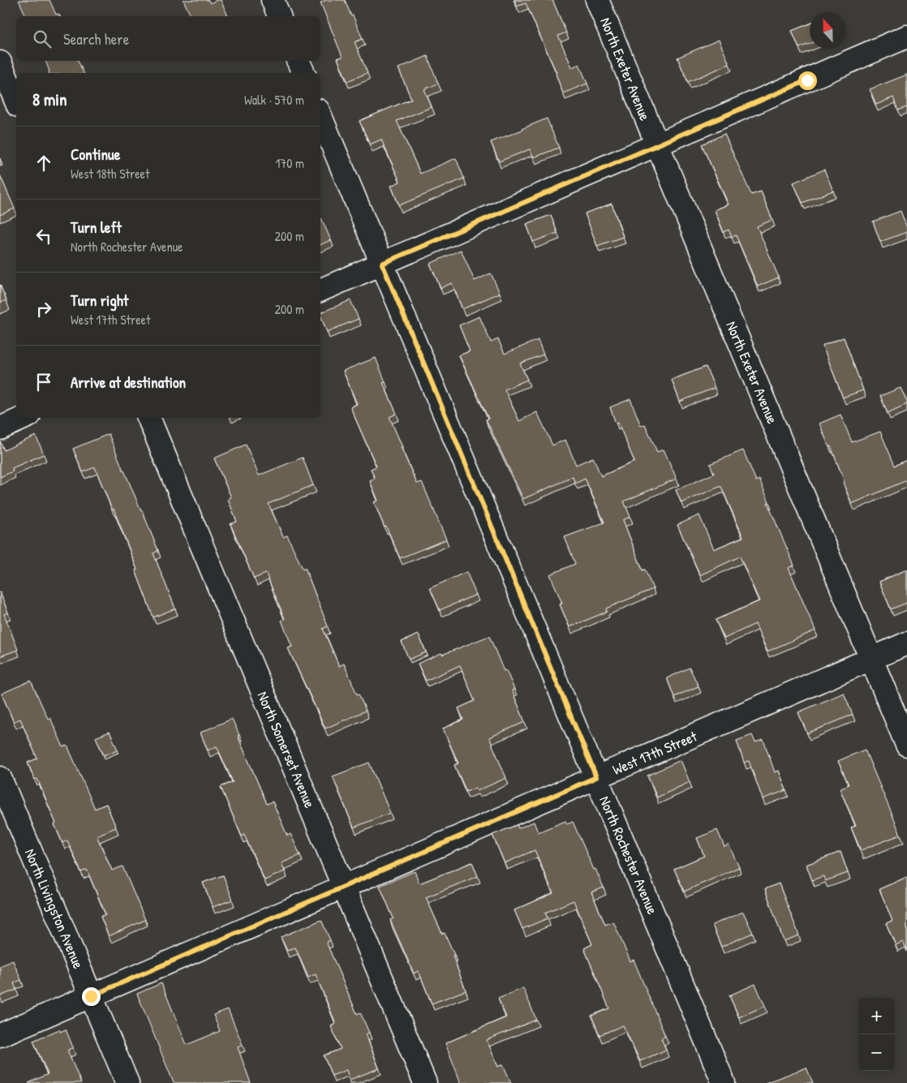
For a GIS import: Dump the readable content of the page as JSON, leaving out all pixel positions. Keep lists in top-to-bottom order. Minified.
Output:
{"streets":{"street":["North Exeter Avenue","North Somerset Avenue","West 17th Street","North Rochester Avenue","North Livingston Avenue"]},"crossings":[["North Exeter Avenue","West 17th Street"],["North Somerset Avenue","West 17th Street"],["West 17th Street","North Rochester Avenue"],["West 17th Street","North Livingston Avenue"]],"north":"top","page":{"search":"Search here","heading":["8 min","Walk · 570 m"],"list":[["Continue","West 18th Street","170 m"],["Turn left","North Rochester Avenue","200 m"],["Turn right","West 17th Street","200 m"],"Arrive at destination"],"map_buttons":["+","−"]}}
